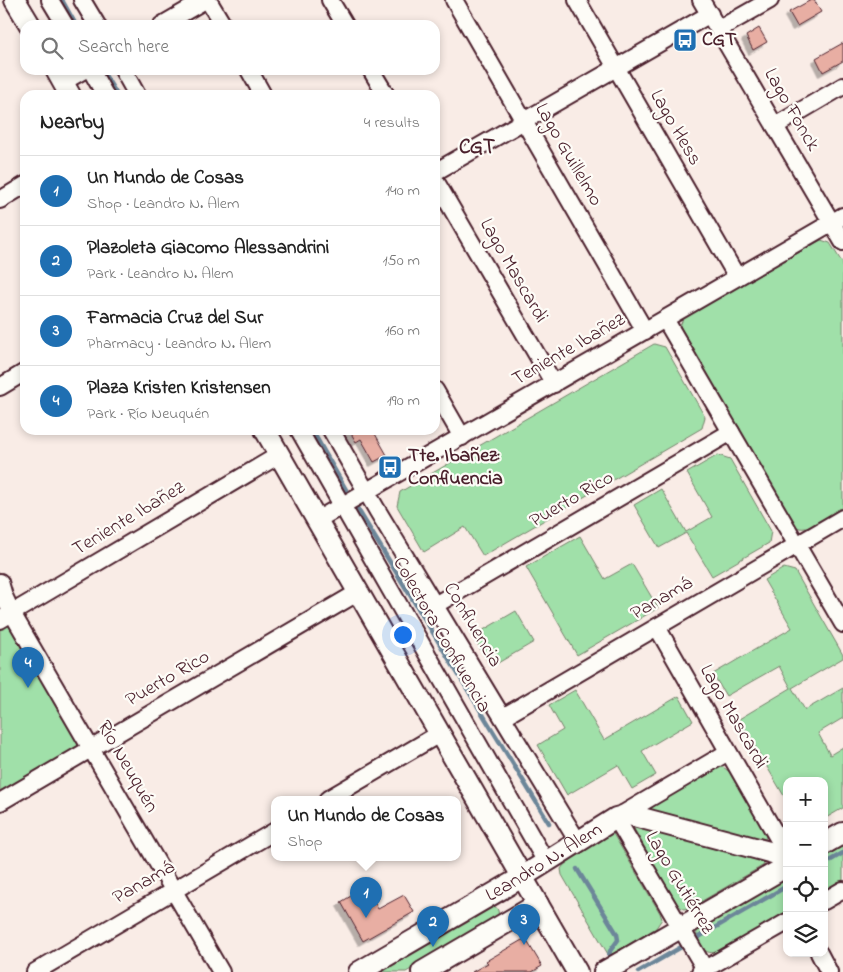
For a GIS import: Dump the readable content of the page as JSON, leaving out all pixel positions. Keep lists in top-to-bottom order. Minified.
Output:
{"streets":{"main road":["Leandro N. Alem"],"street":["Lago Fonck","Lago Hess","Lago Guillelmo","Lago Mascardi","Teniente Ibañez","Puerto Rico","Panamá","Confluencia","Colectora Confluencia","Río Neuquén","Lago Gutiérrez"]},"crossings":[["Lago Fonck","Teniente Ibañez"],["Lago Hess","Teniente Ibañez"],["Lago Guillelmo","Teniente Ibañez"],["Lago Mascardi","Teniente Ibañez"],["Lago Mascardi","Panamá"],["Lago Mascardi","Leandro N. Alem"],["Teniente Ibañez","Confluencia"],["Teniente Ibañez","Colectora Confluencia"],["Teniente Ibañez","Río Neuquén"],["Puerto Rico","Confluencia"],["Puerto Rico","Río Neuquén"],["Panamá","Confluencia"],["Panamá","Río Neuquén"],["Confluencia","Leandro N. Alem"],["Colectora Confluencia","Leandro N. Alem"],["Leandro N. Alem","Lago Gutiérrez"]],"districts":["CGT"],"places":{"bus stop":["CGT","Tte. Ibañez: Confluencia"]},"page":{"search":"Search here","heading":["Nearby","4 results"],"list":[{"mark":"1","name":"Un Mundo de Cosas","note":"Shop · Leandro N. Alem","value":"140 m"},{"mark":"2","name":"Plazoleta Giacomo Alessandrini","note":"Park · Leandro N. Alem","value":"150 m"},{"mark":"3","name":"Farmacia Cruz del Sur","note":"Pharmacy · Leandro N. Alem","value":"160 m"},{"mark":"4","name":"Plaza Kristen Kristensen","note":"Park · Río Neuquén","value":"190 m"}],"pins":["4","1","3","2"],"map_buttons":["+","−"],"popup":["Un Mundo de Cosas","Shop"]}}
